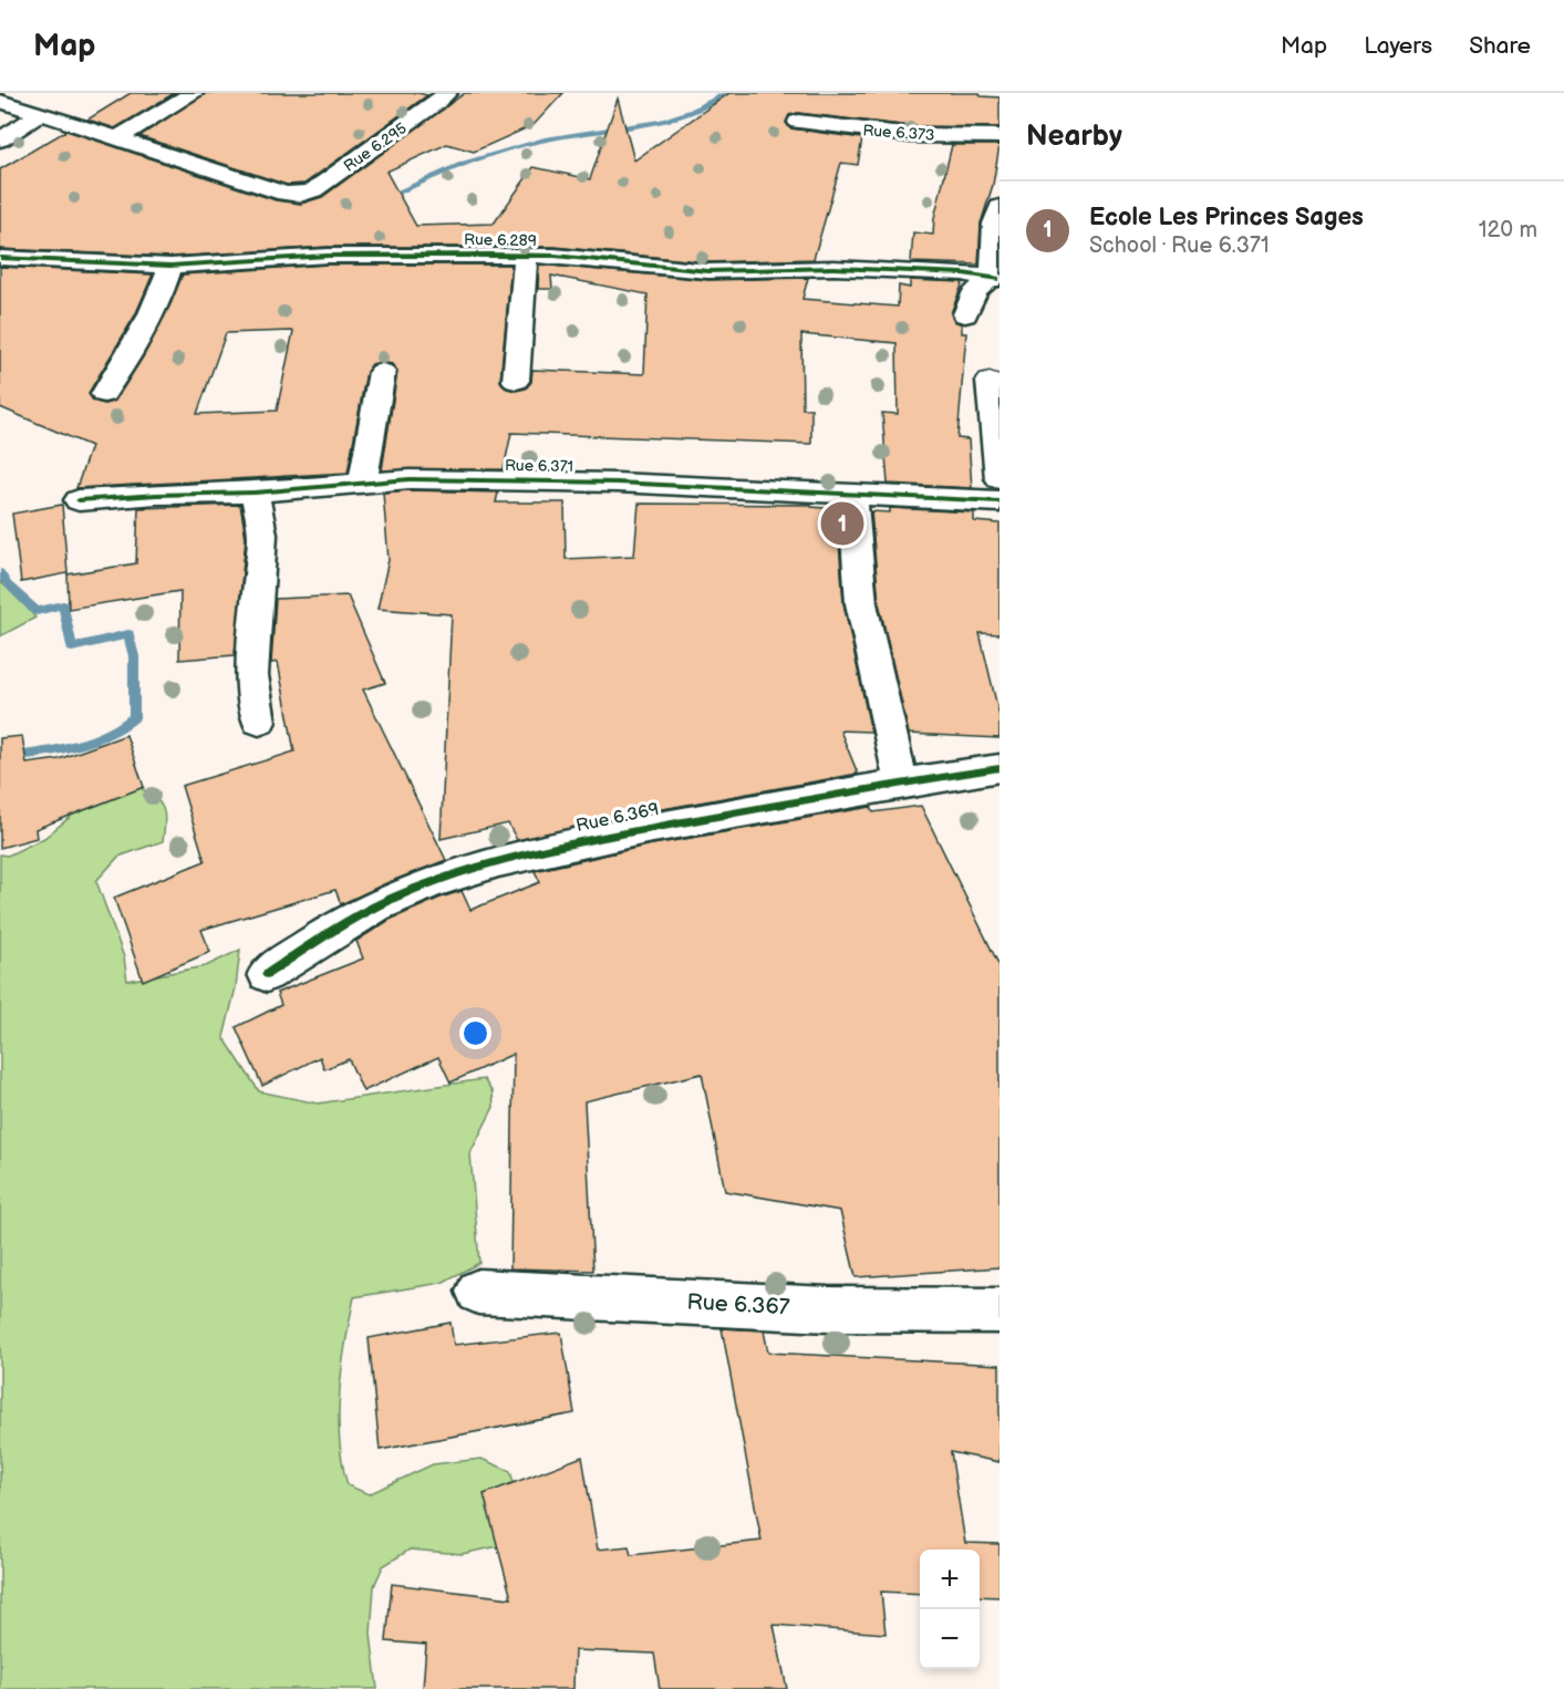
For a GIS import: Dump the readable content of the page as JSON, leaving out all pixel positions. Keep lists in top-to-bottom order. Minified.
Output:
{"streets":{"street":["Rue 6.373","Rue 6.295","Rue 6.289","Rue 6.371","Rue 6.369","Rue 6.367"]},"page":{"header":"Map","nav":["Map","Layers","Share"],"heading":"Nearby","list":[{"mark":"1","name":"Ecole Les Princes Sages","note":"School · Rue 6.371","value":"120 m"}],"pins":"1","map_buttons":["+","−"]}}
